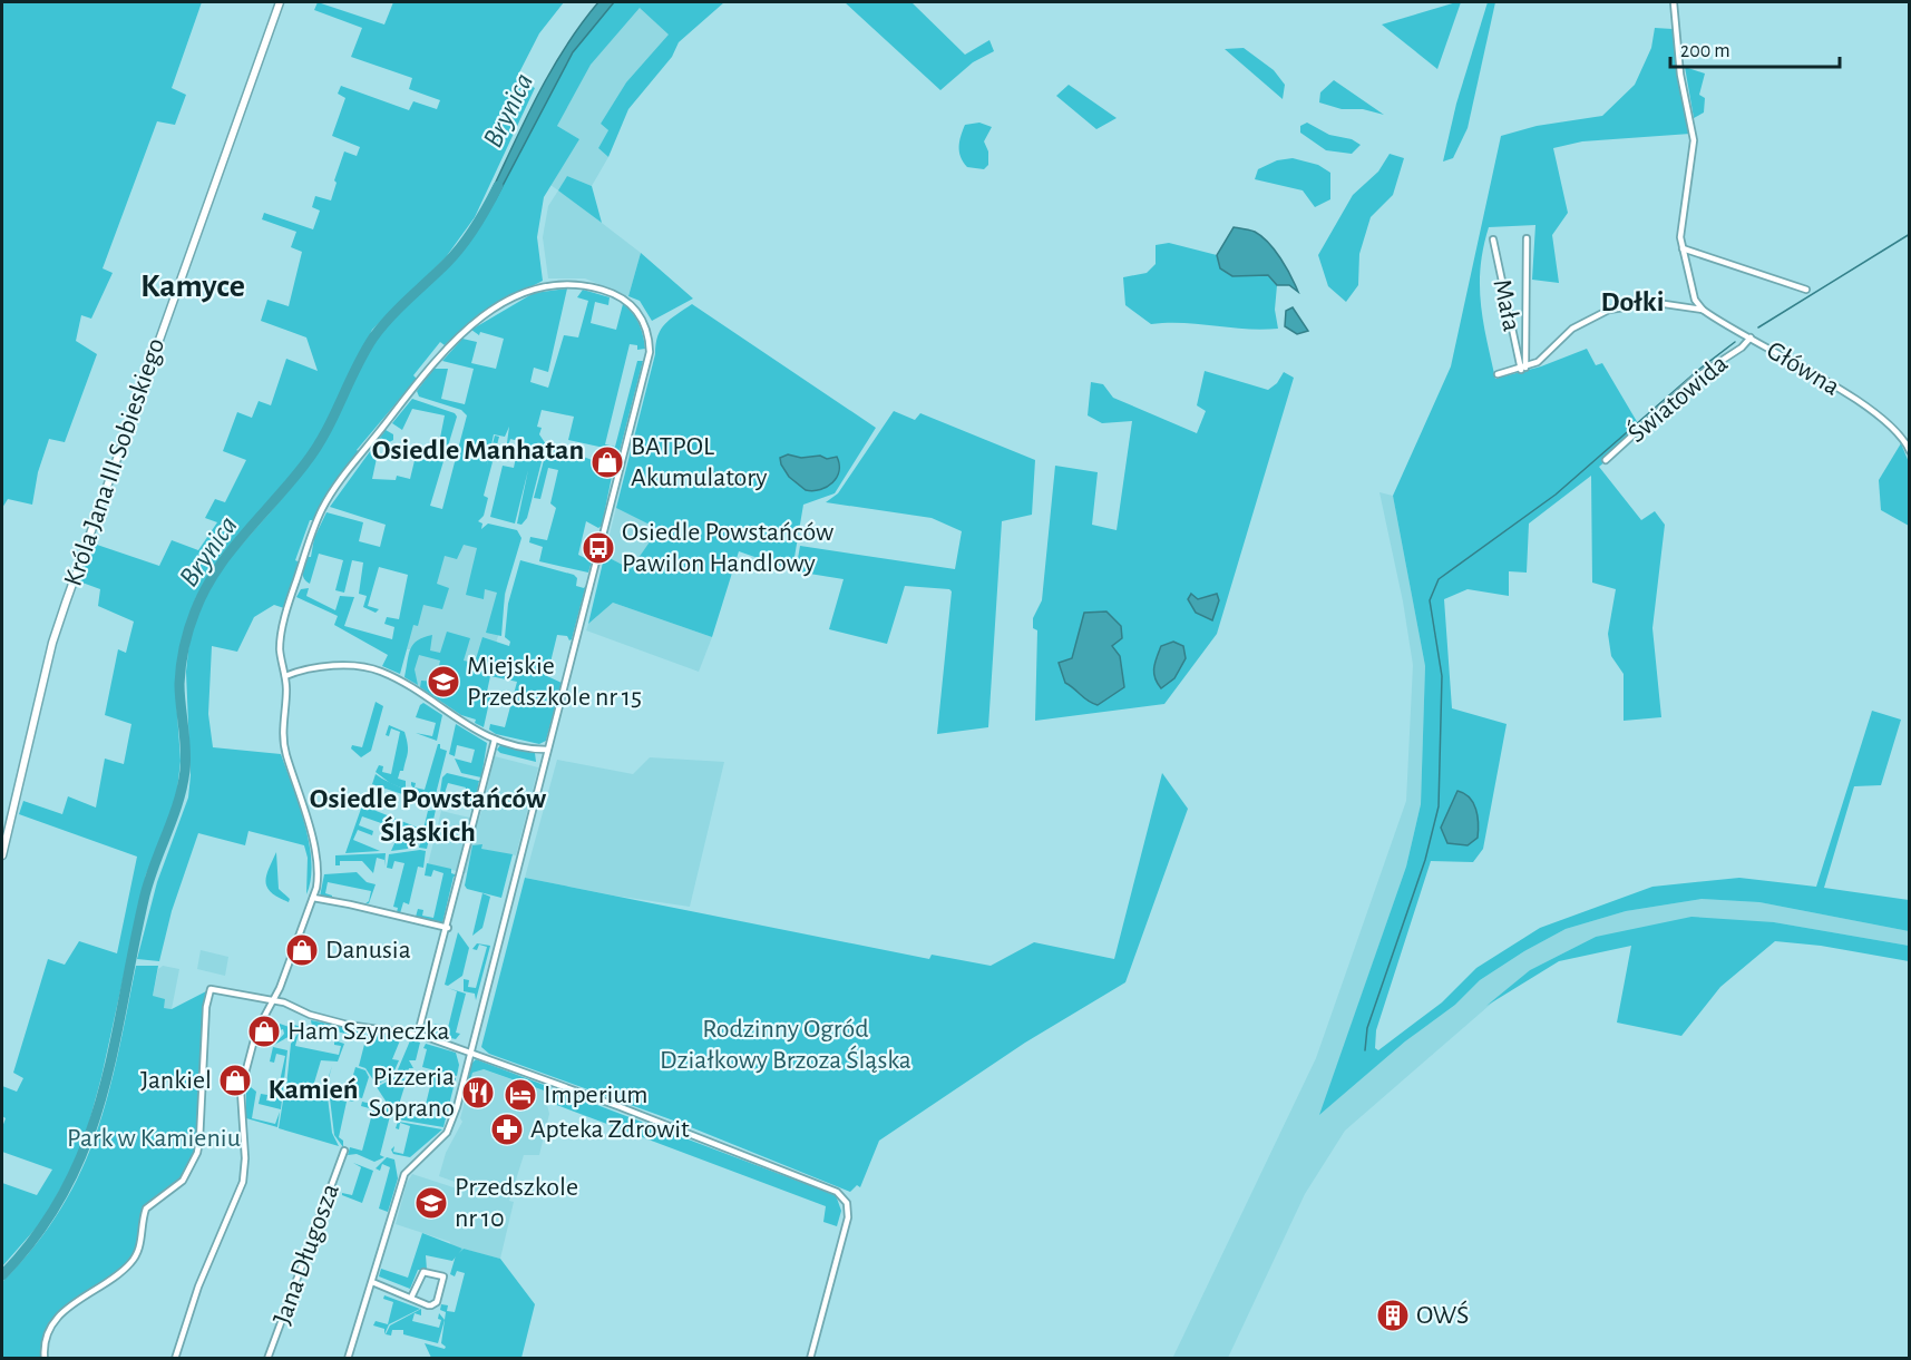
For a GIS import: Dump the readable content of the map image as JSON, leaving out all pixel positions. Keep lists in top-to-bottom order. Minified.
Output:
{"streets":{"street":["Mała","Główna","Światowida","Króla Jana III Sobieskiego","Jana Długosza"]},"crossings":[["Mała","Główna"],["Główna","Światowida"]],"districts":["Kamyce","Dołki","Osiedle Manhatan","Osiedle Powstańców Śląskich","Kamień"],"water":["Brynica"],"parks":["Rodzinny Ogród Działkowy Brzoza Śląska","Park w Kamieniu"],"places":{"shop":["BATPOL Akumulatory","Danusia","Ham Szyneczka","Jankiel"],"bus stop":["Osiedle Powstańców Pawilon Handlowy"],"school or university":["Miejskie Przedszkole nr 15","Przedszkole nr 10"],"restaurant":["Pizzeria Soprano"],"hotel":["Imperium"],"pharmacy":["Apteka Zdrowit"],"building":["OWŚ"]},"scale_bar":"200 m"}
